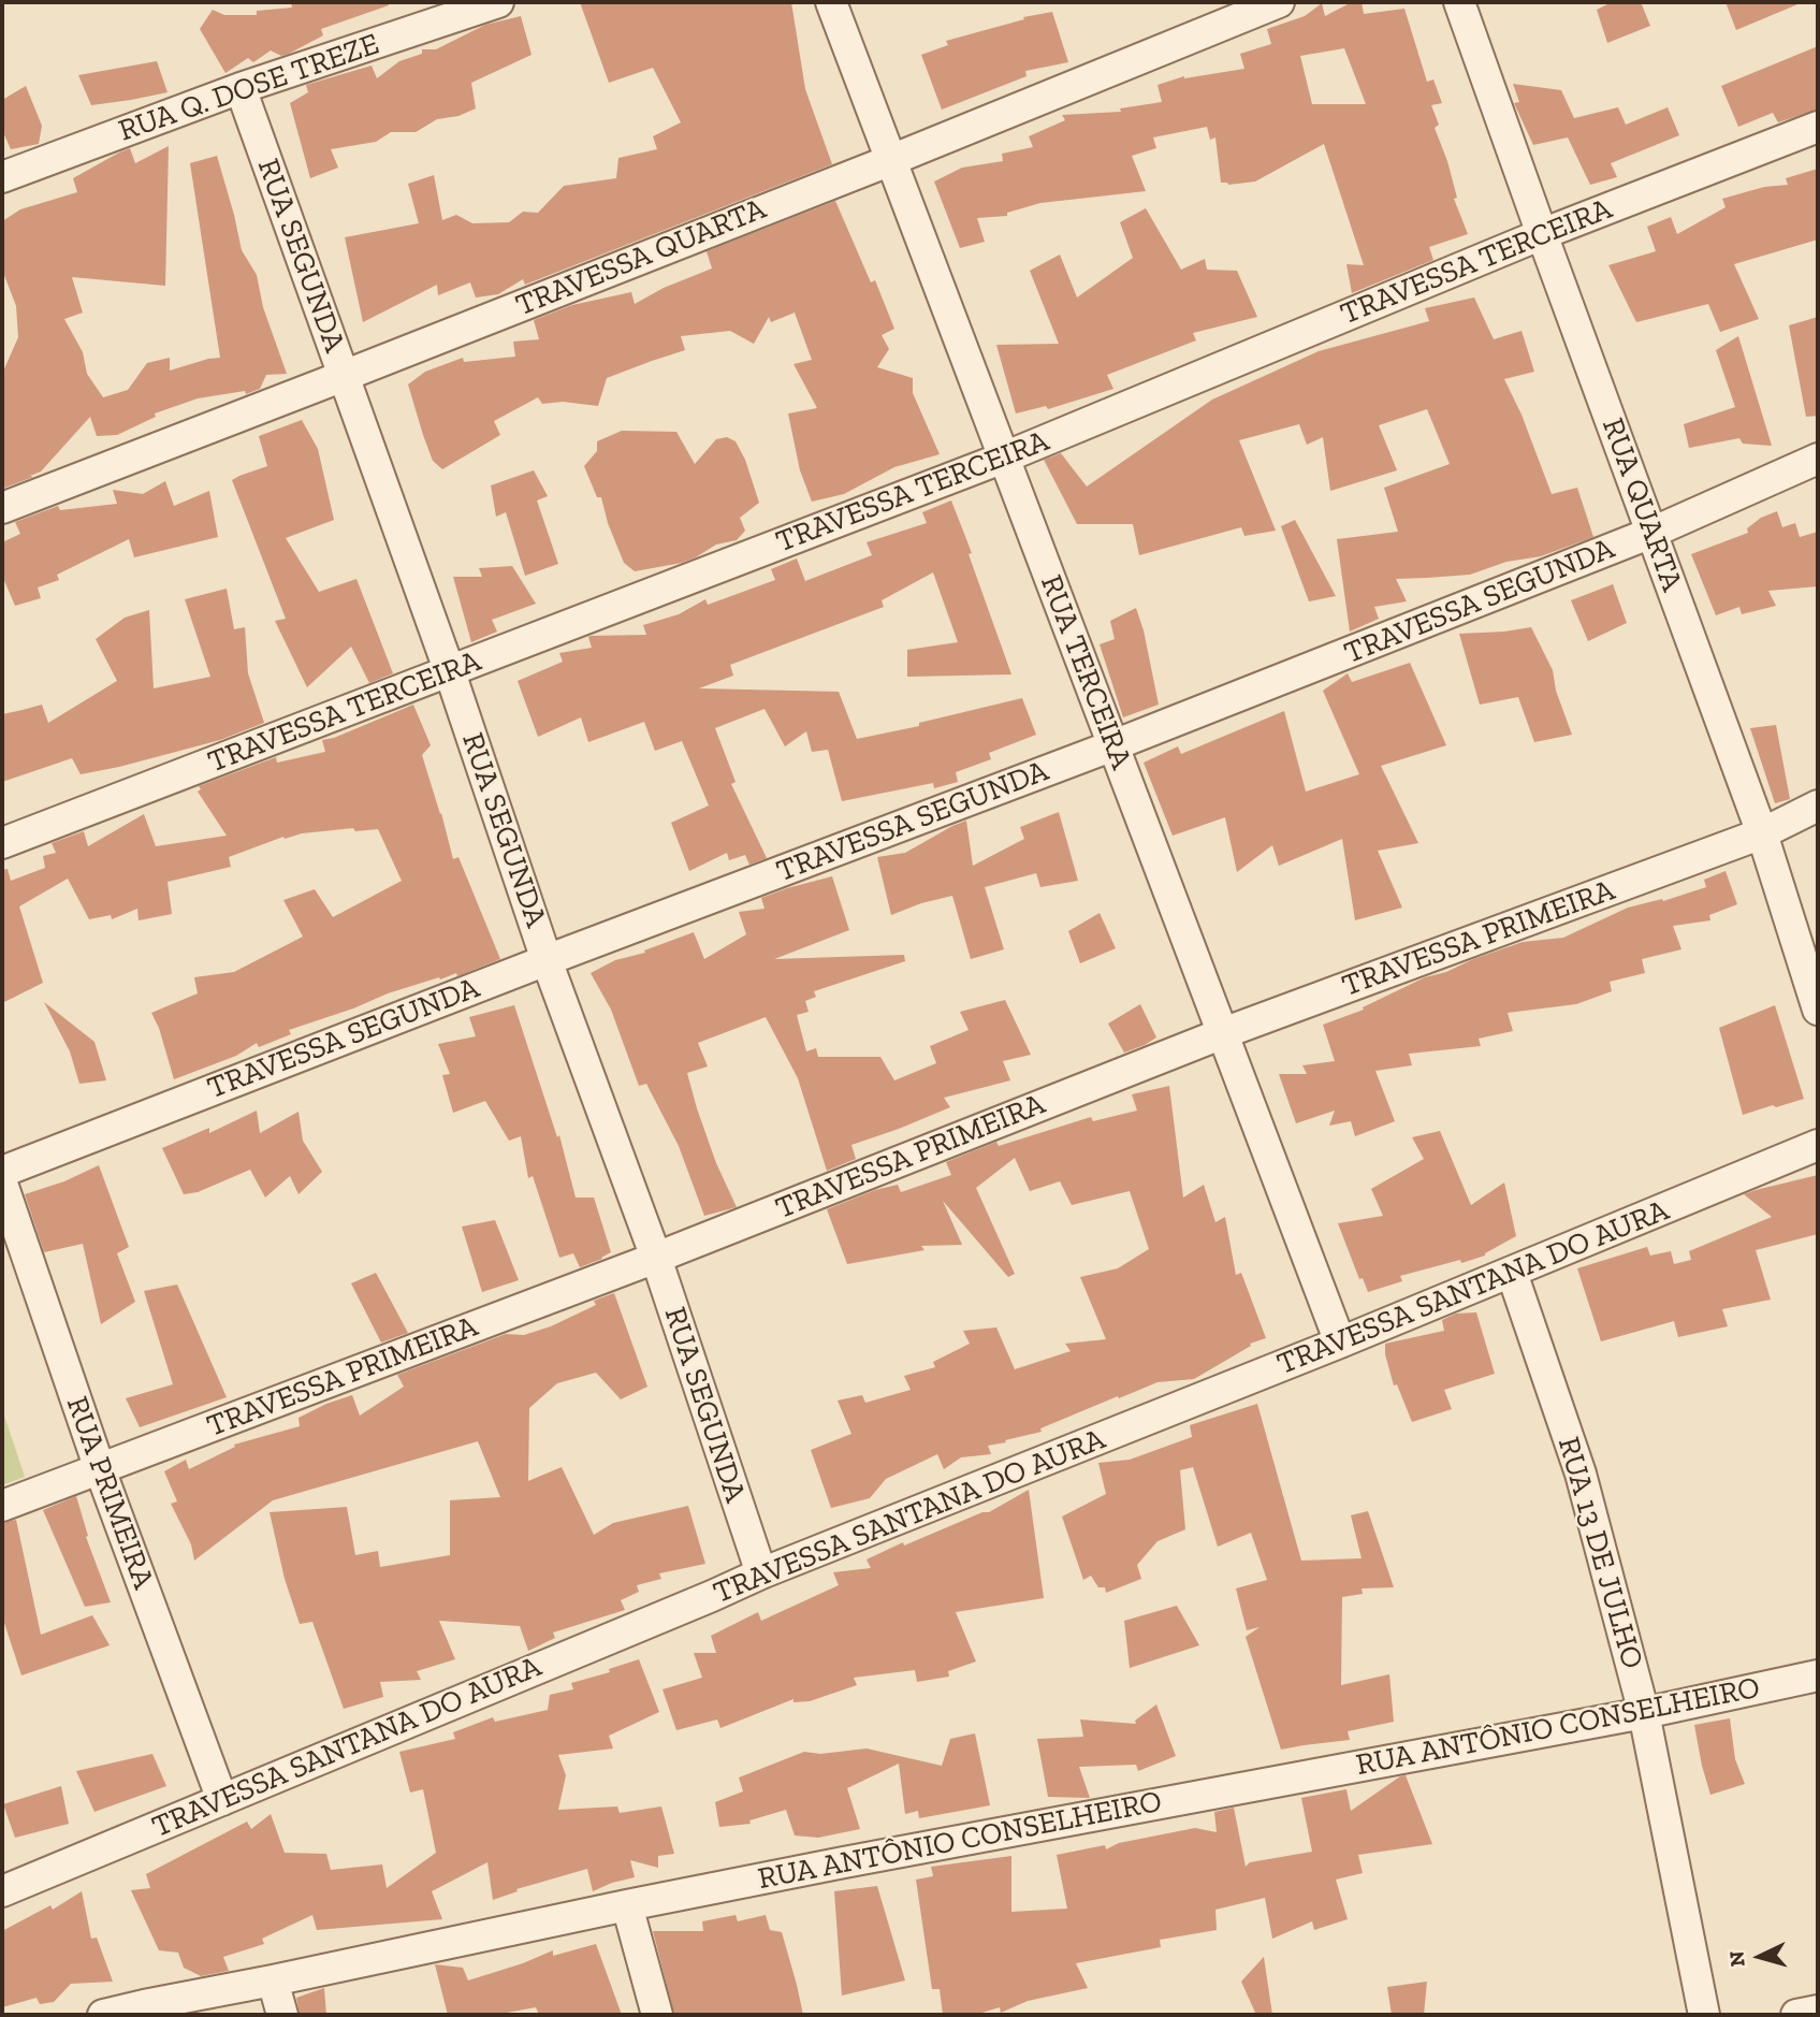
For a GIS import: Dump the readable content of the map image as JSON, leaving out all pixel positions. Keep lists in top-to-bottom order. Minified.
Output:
{"streets":{"street":["RUA Q. DOSE TREZE","RUA SEGUNDA","TRAVESSA QUARTA","TRAVESSA TERCEIRA","RUA QUARTA","TRAVESSA SEGUNDA","RUA TERCEIRA","TRAVESSA PRIMEIRA","TRAVESSA SANTANA DO AURA","RUA PRIMEIRA","RUA 13 DE JULHO","RUA ANTÔNIO CONSELHEIRO"]},"crossings":[["RUA Q. DOSE TREZE","RUA SEGUNDA"],["RUA SEGUNDA","TRAVESSA QUARTA"],["RUA SEGUNDA","TRAVESSA TERCEIRA"],["RUA SEGUNDA","TRAVESSA SEGUNDA"],["RUA SEGUNDA","TRAVESSA PRIMEIRA"],["RUA SEGUNDA","TRAVESSA SANTANA DO AURA"],["TRAVESSA QUARTA","RUA TERCEIRA"],["TRAVESSA TERCEIRA","RUA QUARTA"],["TRAVESSA TERCEIRA","RUA TERCEIRA"],["RUA QUARTA","TRAVESSA SEGUNDA"],["RUA QUARTA","TRAVESSA PRIMEIRA"],["TRAVESSA SEGUNDA","RUA TERCEIRA"],["RUA TERCEIRA","TRAVESSA PRIMEIRA"],["RUA TERCEIRA","TRAVESSA SANTANA DO AURA"],["TRAVESSA PRIMEIRA","RUA PRIMEIRA"],["TRAVESSA SANTANA DO AURA","RUA PRIMEIRA"],["TRAVESSA SANTANA DO AURA","RUA 13 DE JULHO"],["RUA 13 DE JULHO","RUA ANTÔNIO CONSELHEIRO"]],"north":"left"}
